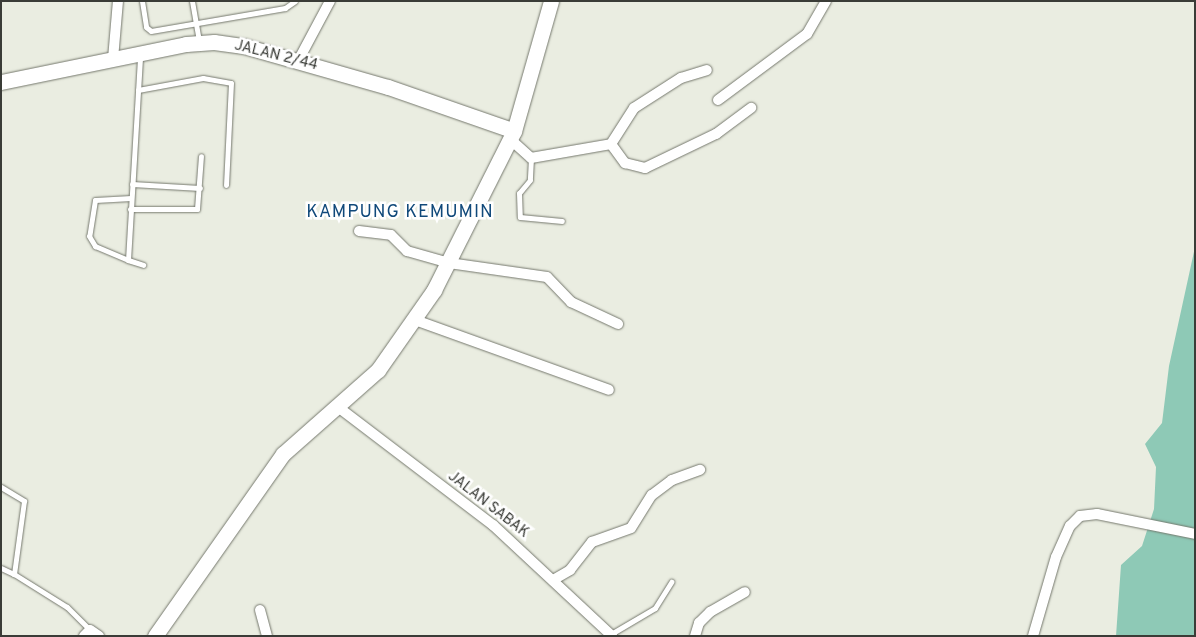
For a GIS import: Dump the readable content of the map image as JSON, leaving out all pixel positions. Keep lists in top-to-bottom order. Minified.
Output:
{"streets":{"main road":["JALAN 2/44"],"street":["JALAN SABAK"]},"districts":["KAMPUNG KEMUMIN"]}
